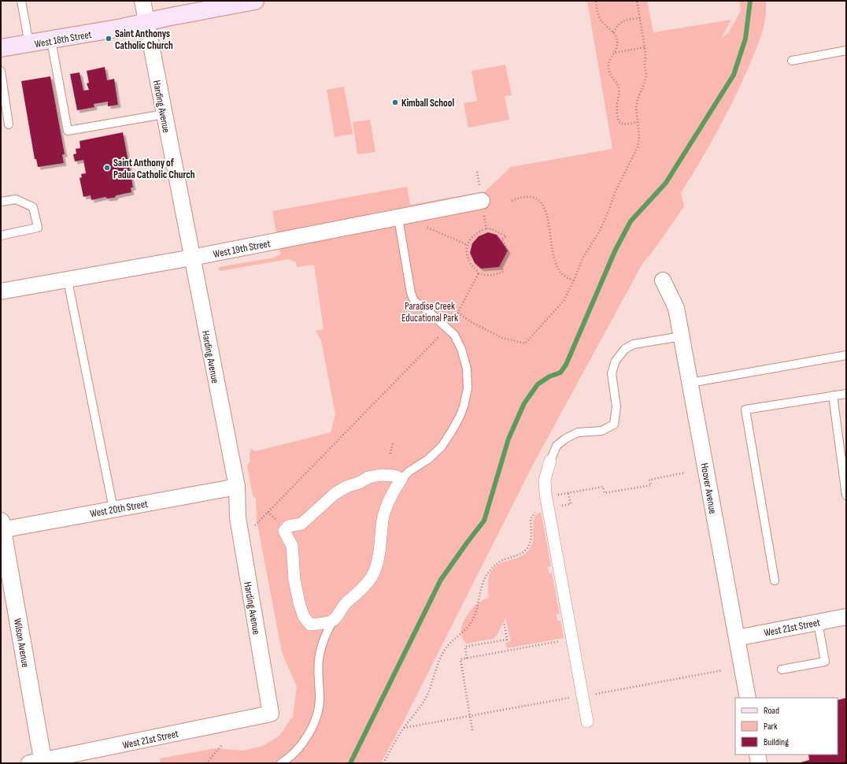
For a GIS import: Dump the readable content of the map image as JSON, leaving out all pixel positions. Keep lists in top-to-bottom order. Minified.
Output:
{"streets":{"main road":["West 18th Street"],"street":["Harding Avenue","West 19th Street","Hoover Avenue","West 20th Street","West 21st Street","Wilson Avenue"]},"crossings":[["West 18th Street","Harding Avenue"],["Harding Avenue","West 19th Street"],["Harding Avenue","West 20th Street"],["Harding Avenue","West 21st Street"],["Hoover Avenue","West 21st Street"],["West 20th Street","Wilson Avenue"],["West 21st Street","Wilson Avenue"]],"parks":["Paradise Creek Educational Park"],"places":["Saint Anthonys Catholic Church","Kimball School","Saint Anthony of Padua Catholic Church"],"legend":["Road","Park","Building"]}
